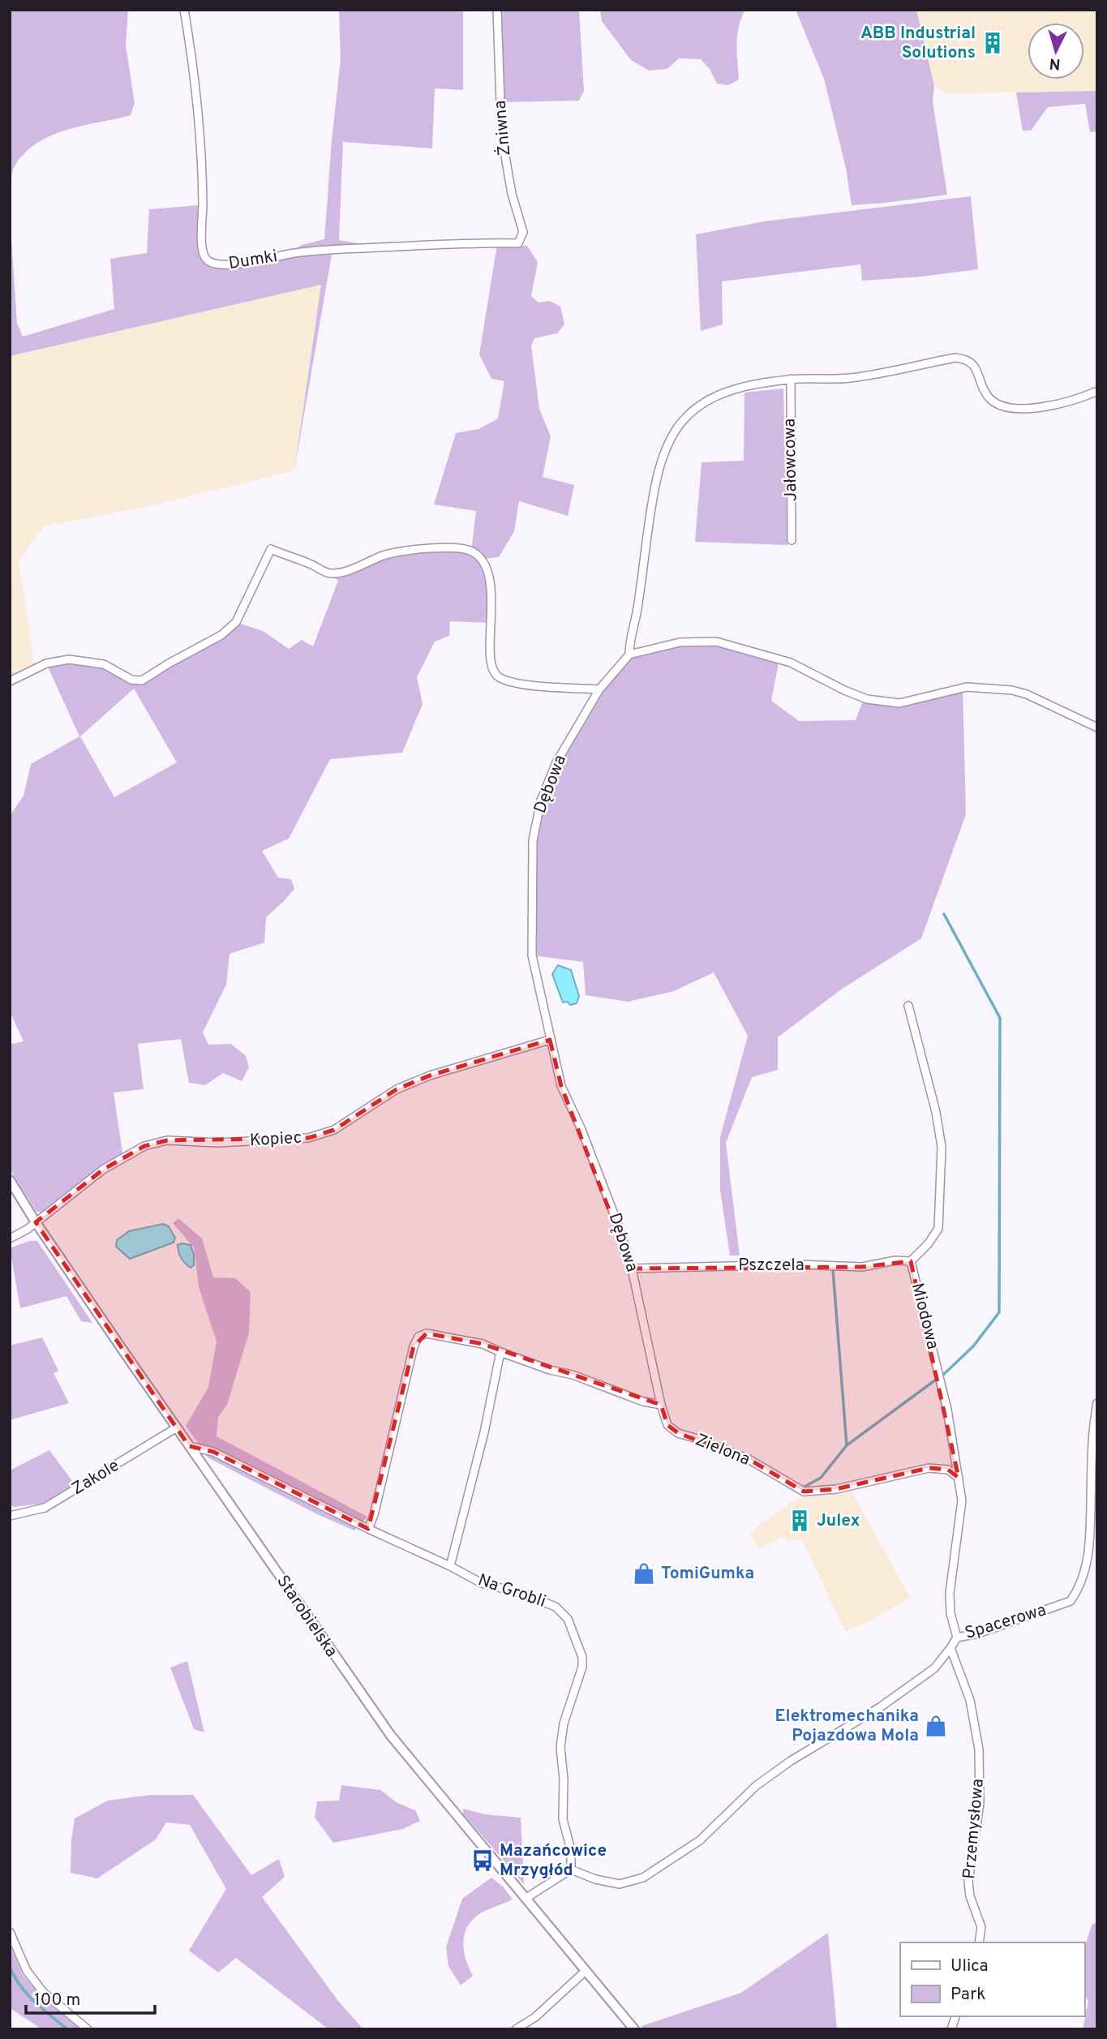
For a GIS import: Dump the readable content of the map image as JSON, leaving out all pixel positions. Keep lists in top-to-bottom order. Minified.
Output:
{"streets":{"street":["Żniwna","Dumki","Jałowcowa","Dębowa","Kopiec","Pszczela","Miodowa","Zielona","Zakole","Na Grobli","Starobielska","Spacerowa","Przemysłowa"]},"crossings":[["Żniwna","Dumki"],["Dębowa","Kopiec"],["Dębowa","Pszczela"],["Dębowa","Zielona"],["Kopiec","Starobielska"],["Pszczela","Miodowa"],["Miodowa","Zielona"],["Miodowa","Spacerowa"],["Zakole","Starobielska"],["Na Grobli","Starobielska"],["Na Grobli","Spacerowa"],["Spacerowa","Przemysłowa"]],"places":{"building":["ABB Industrial Solutions","Julex"],"shop":["TomiGumka","Elektromechanika Pojazdowa Mola"],"bus stop":["Mazańcowice Mrzygłód"]},"legend":["Ulica","Park"],"scale_bar":"100 m","north":"bottom"}
